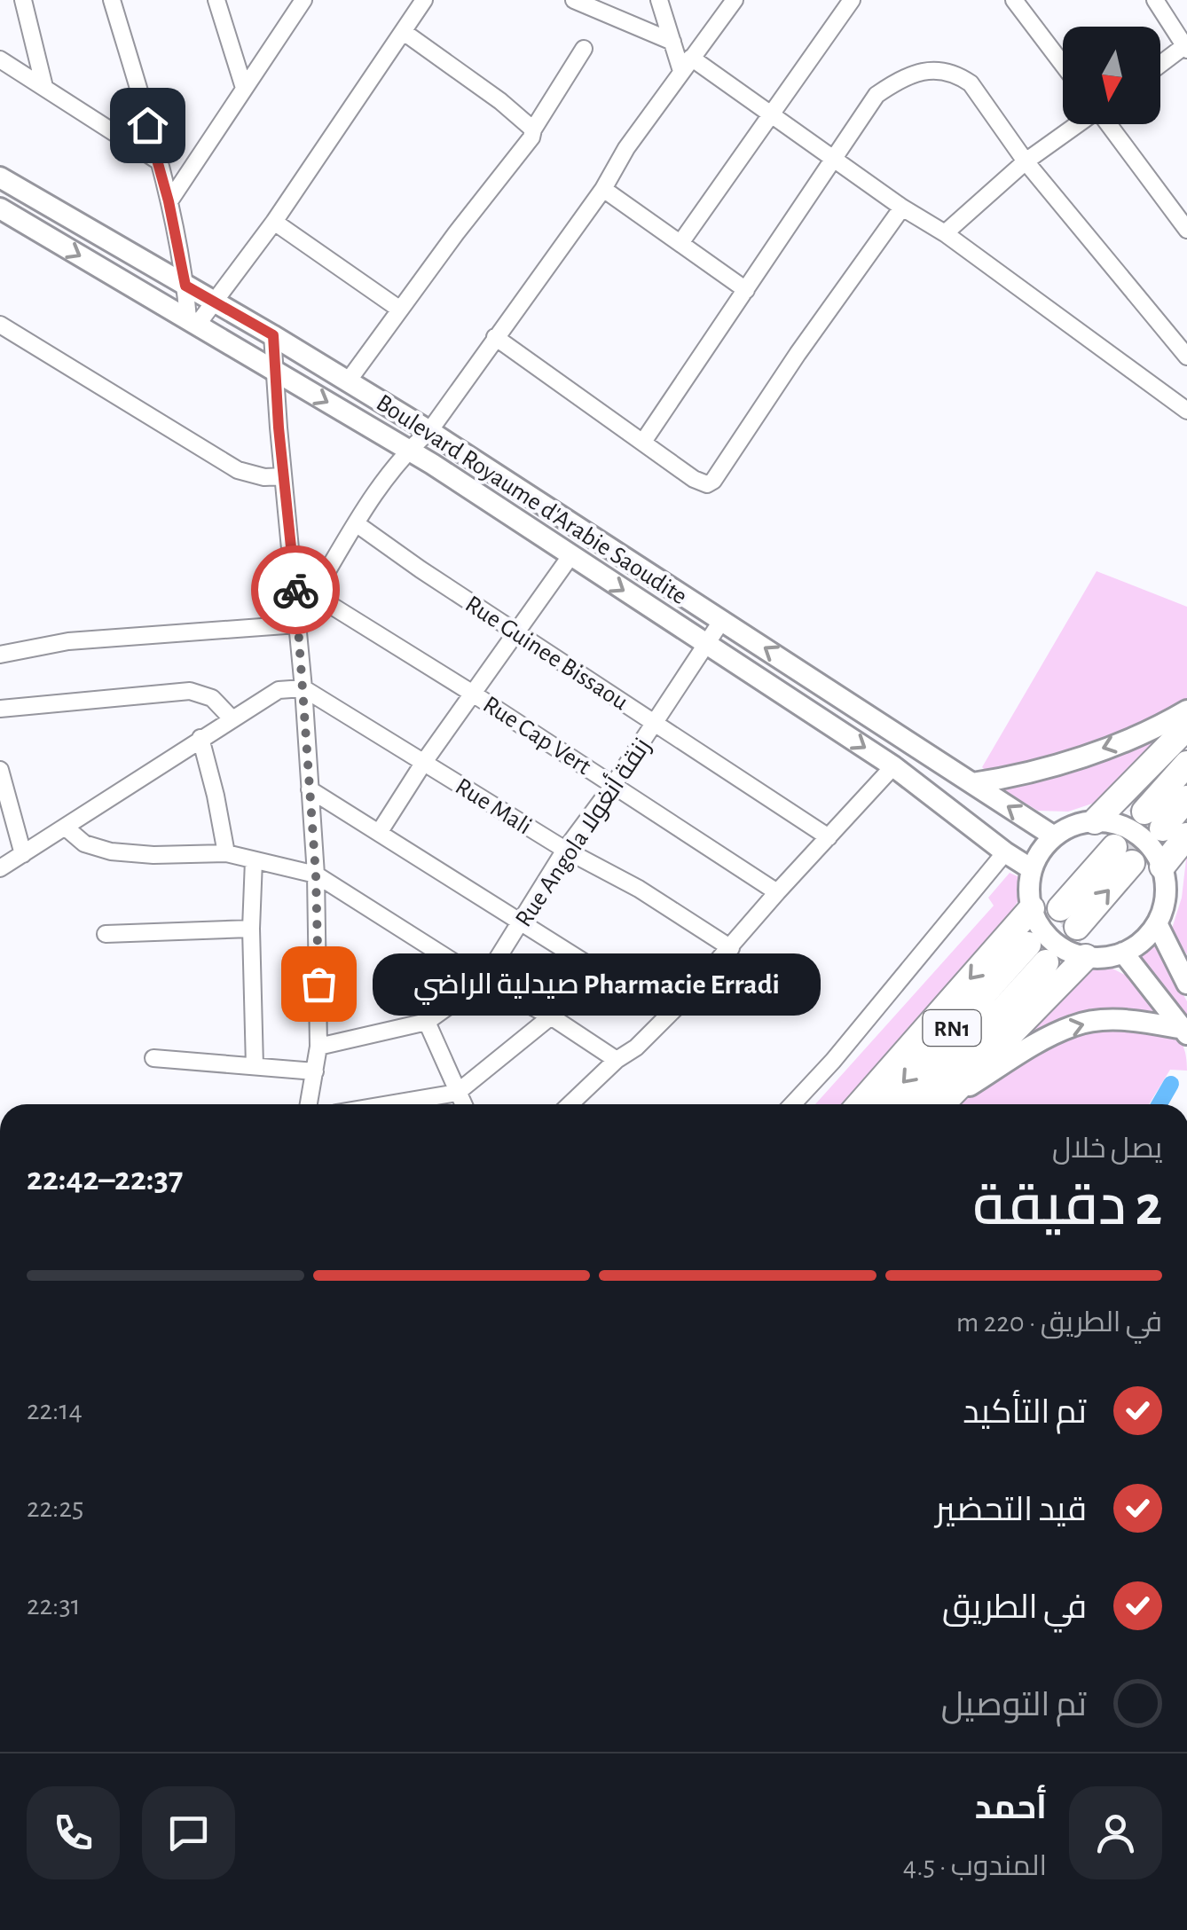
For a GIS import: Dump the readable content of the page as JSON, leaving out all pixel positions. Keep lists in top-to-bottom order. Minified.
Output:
{"streets":{"highway":["RN1"],"main road":["Boulevard Royaume d'Arabie Saoudite"],"street":["Rue Guinee Bissaou","Rue Cap Vert","Rue Mali","Rue Angola زنقة أنغولا"]},"crossings":[["Boulevard Royaume d'Arabie Saoudite","Rue Angola زنقة أنغولا"],["Rue Guinee Bissaou","Rue Angola زنقة أنغولا"],["Rue Cap Vert","Rue Angola زنقة أنغولا"],["Rue Mali","Rue Angola زنقة أنغولا"]],"places":["Pharmacie Erradi صيدلية الراضي"],"north":"bottom","page":{"bubble":"Pharmacie Erradi صيدلية الراضي","heading":["2 دقيقة","يصل خلال","22:37–22:42"],"panel":["أحمد","المندوب · 4.5"],"bar":"في الطريق · 220 m","list":[["تم التأكيد","22:14"],["قيد التحضير","22:25"],["في الطريق","22:31"],"تم التوصيل"]}}
